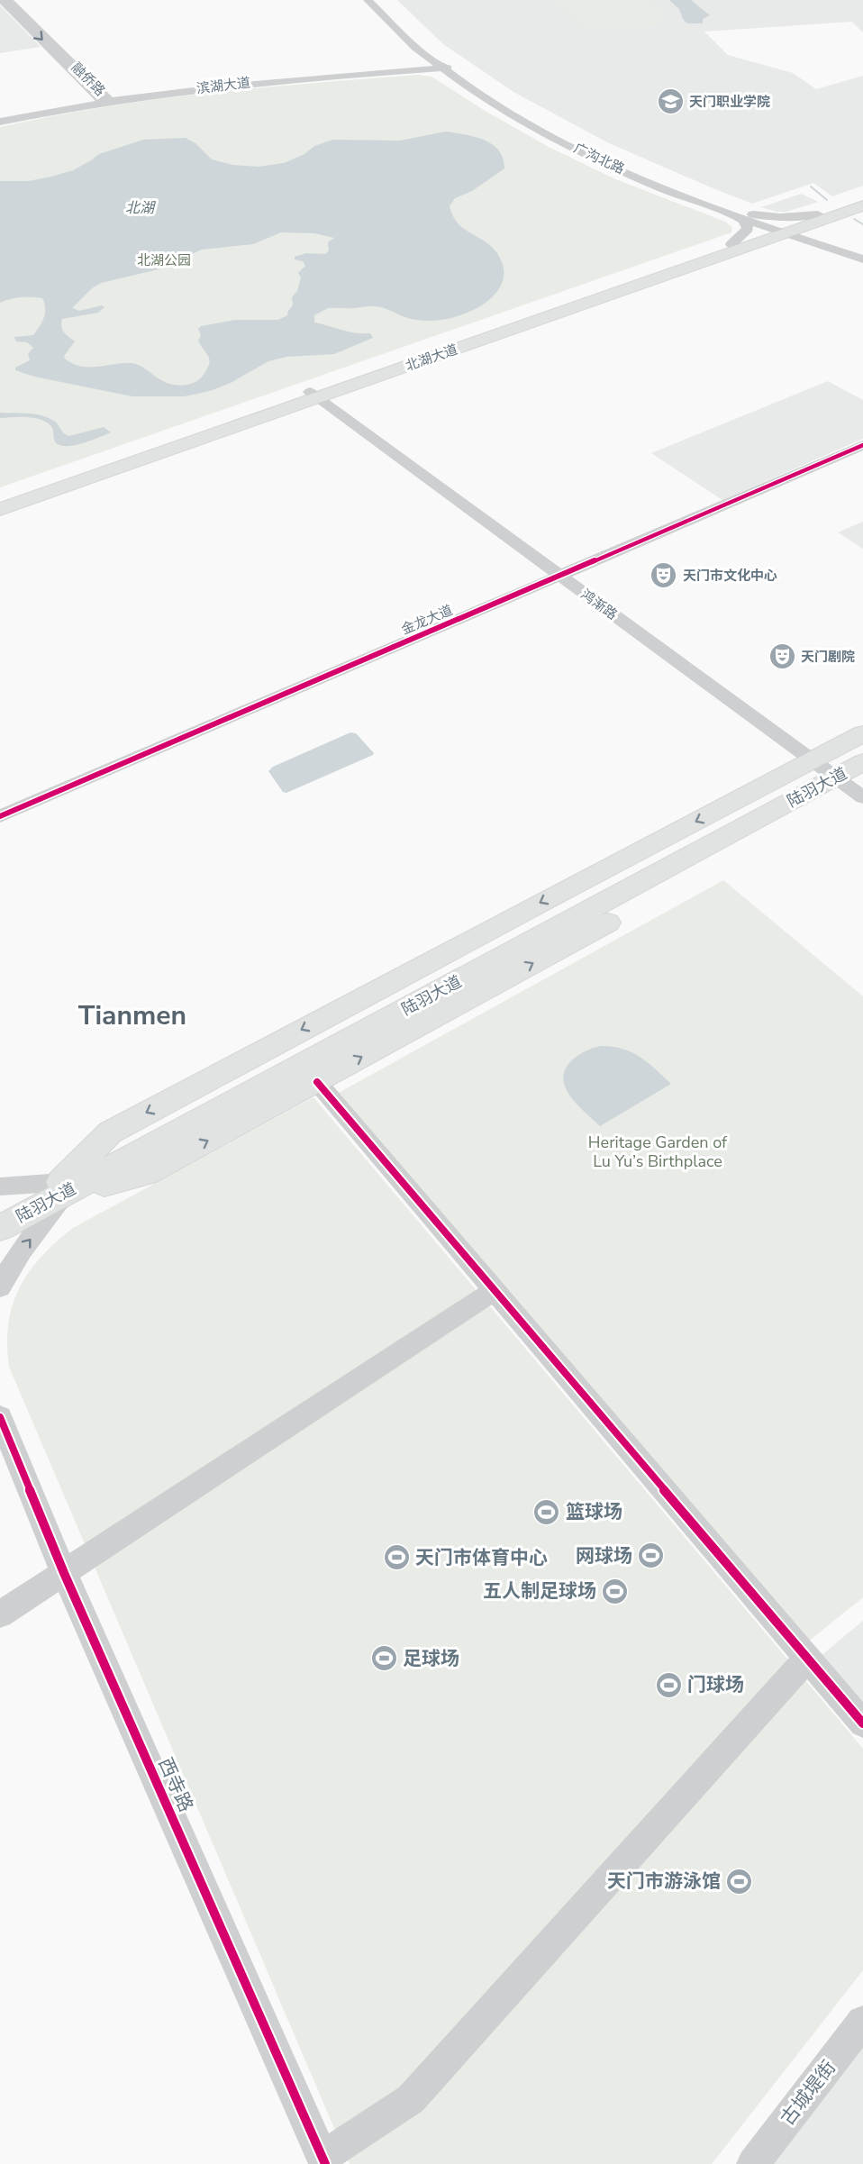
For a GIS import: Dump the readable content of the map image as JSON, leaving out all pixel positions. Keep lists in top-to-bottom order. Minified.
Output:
{"streets":{"main road":["北湖大道","陆羽大道"],"street":["融侨路","滨湖大道","广沟北路","鸿渐路","金龙大道","西寺路","古城堤街"]},"crossings":[["融侨路","滨湖大道"],["滨湖大道","广沟北路"],["广沟北路","北湖大道"],["北湖大道","鸿渐路"],["鸿渐路","金龙大道"],["鸿渐路","陆羽大道"]],"districts":["Tianmen"],"water":["北湖"],"parks":["北湖公园","Heritage Garden of Lu Yu’s Birthplace"],"places":{"school or university":["天门职业学院"],"theatre":["天门市文化中心","天门剧院"],"sports":["篮球场","网球场","天门市体育中心","五人制足球场","足球场","门球场","天门市游泳馆"]}}
